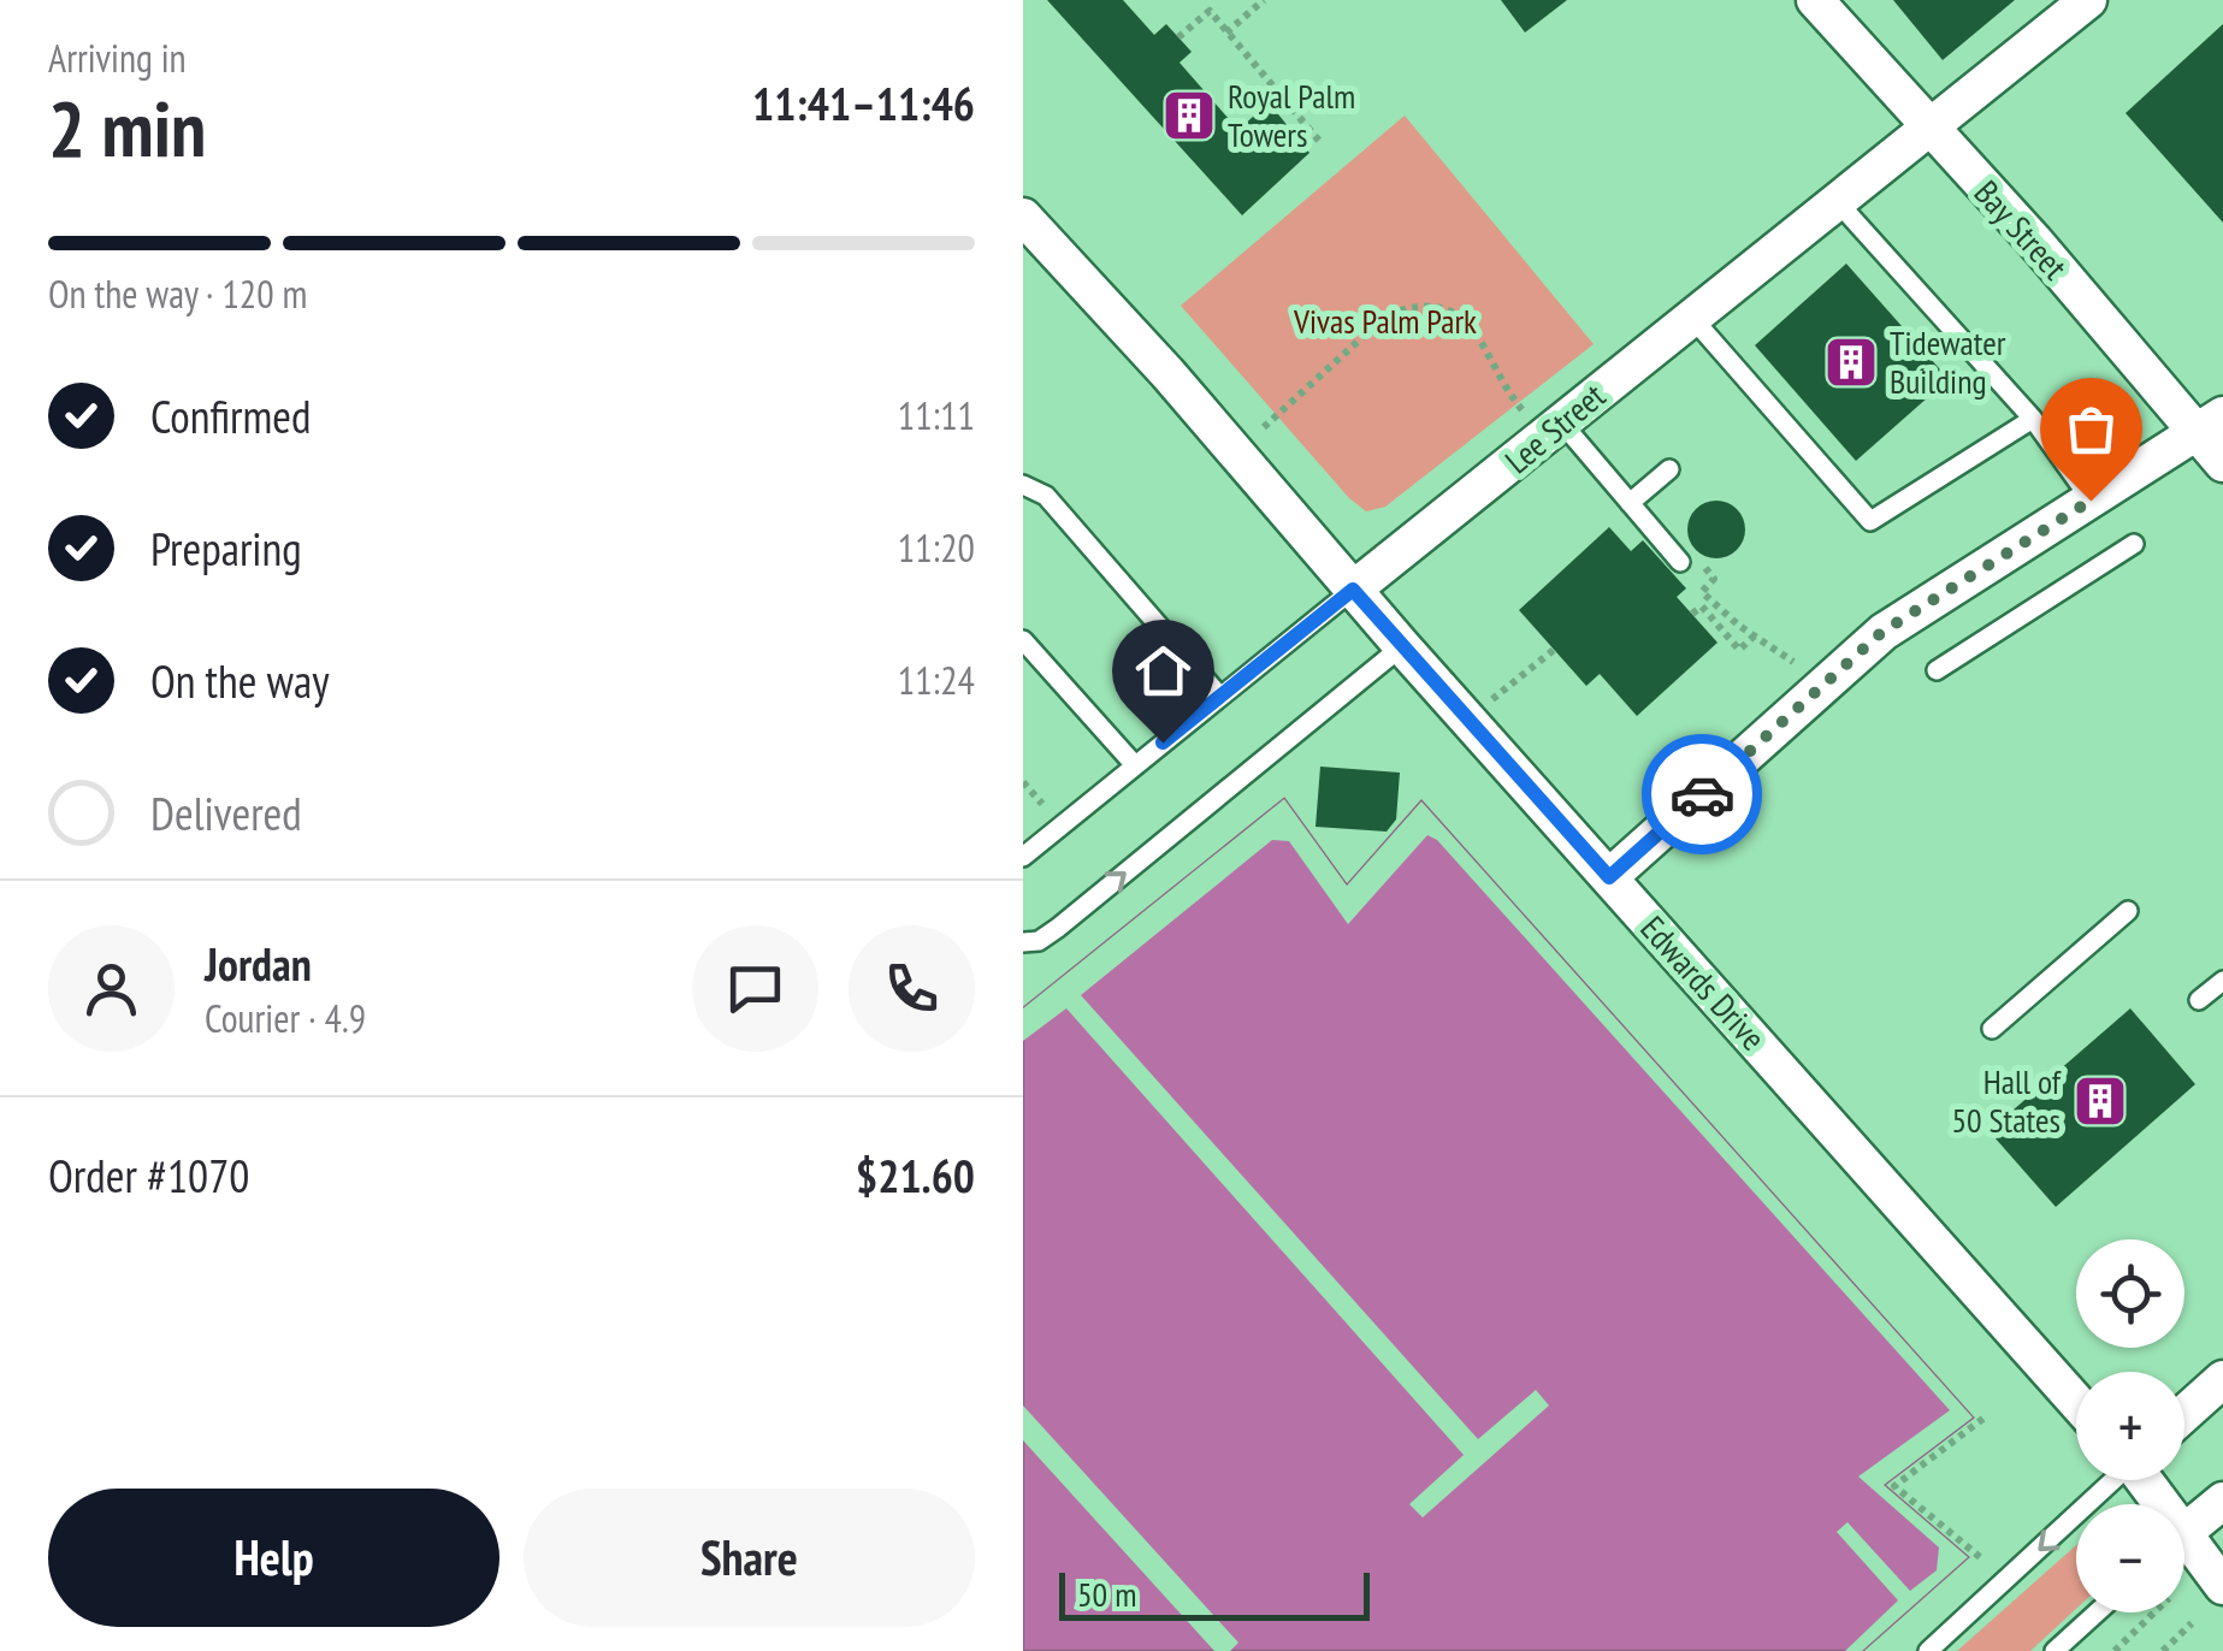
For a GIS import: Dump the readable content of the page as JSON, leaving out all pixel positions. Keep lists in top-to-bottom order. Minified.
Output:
{"streets":{"street":["Bay Street","Lee Street","Edwards Drive"]},"crossings":[["Bay Street","Lee Street"],["Lee Street","Edwards Drive"]],"parks":["Vivas Palm Park"],"places":{"building":["Royal Palm Towers","Tidewater Building","Hall of 50 States"]},"scale_bar":"50 m","page":{"heading":["2 min","Arriving in","11:41–11:46"],"panel":["Jordan","Courier · 4.9","Order #1070","$21.60"],"bar":"On the way · 120 m","list":[["Confirmed","11:11"],["Preparing","11:20"],["On the way","11:24"],"Delivered"],"map_buttons":["+","−"],"buttons":["Help","Share"],"scale":"50 m"}}
